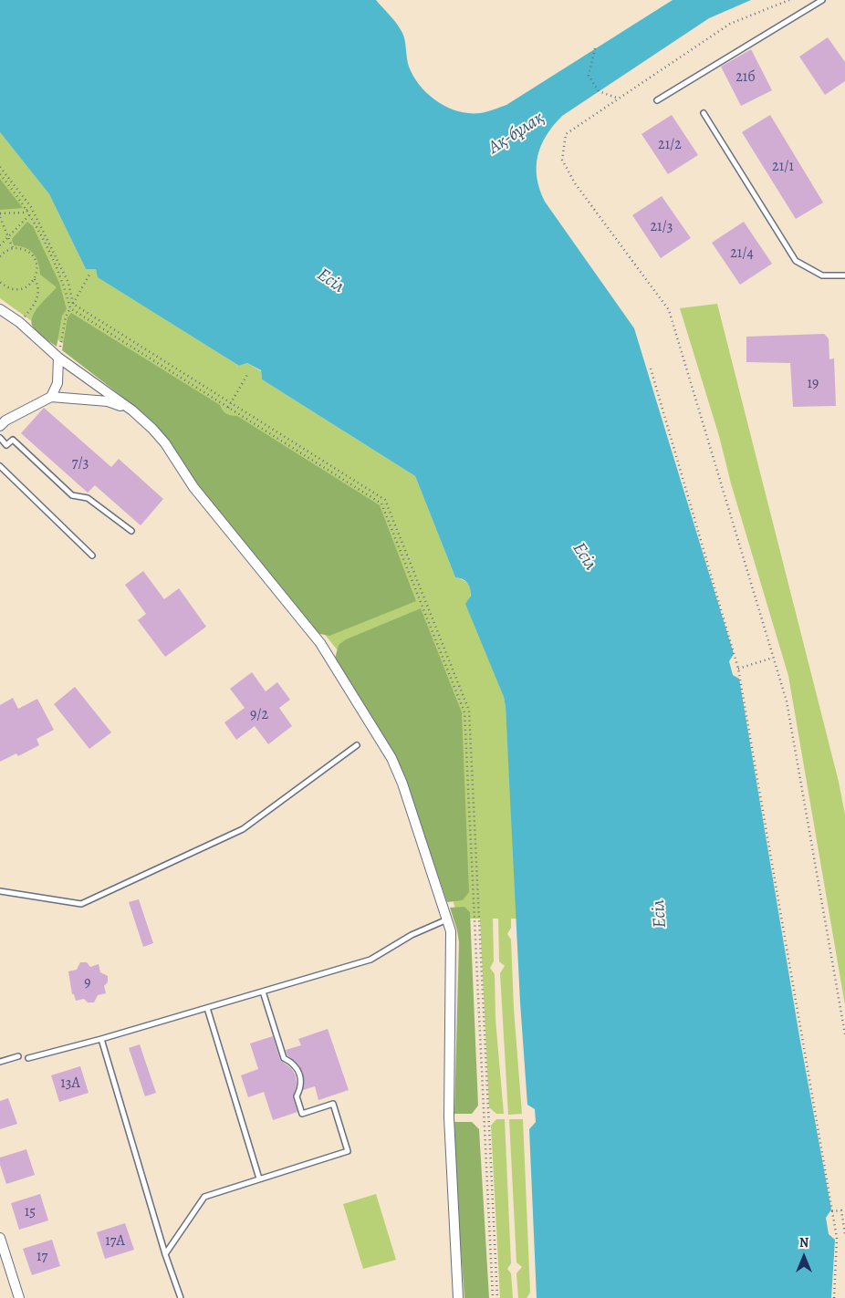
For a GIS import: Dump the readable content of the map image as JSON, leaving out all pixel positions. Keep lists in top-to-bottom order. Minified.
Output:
{"water":["Ақ-бұлақ","Есіл"],"house_numbers":["21б","21/2","21/1","21/3","21/4","19","7/3","9/2","9","13А","15","17А","17"],"north":"top"}
